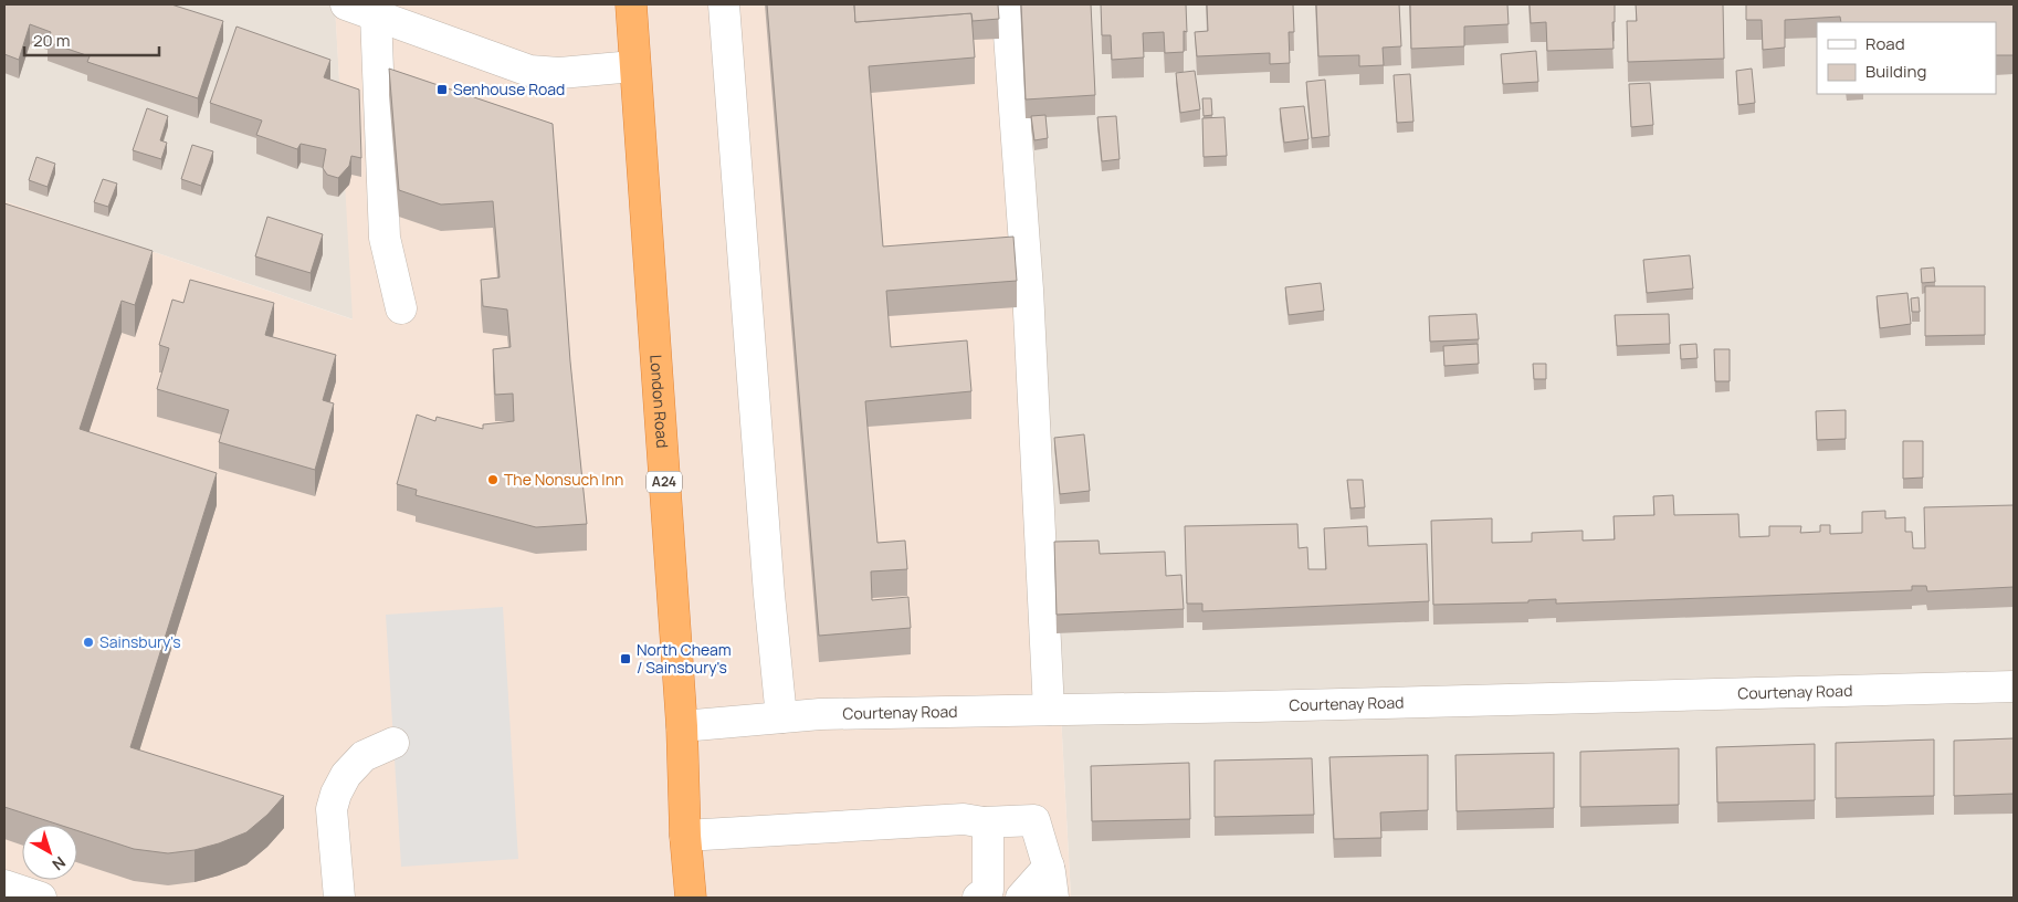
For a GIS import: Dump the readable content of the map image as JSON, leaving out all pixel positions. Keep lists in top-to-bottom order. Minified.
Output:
{"streets":{"highway":["London Road","A24"],"street":["Courtenay Road"]},"crossings":[["London Road","Courtenay Road"]],"places":{"transit":["Senhouse Road","North Cheam / Sainsbury's"],"other":["The Nonsuch Inn","Sainsbury's"]},"legend":["Road","Building"],"scale_bar":"20 m","north":"bottom right"}
